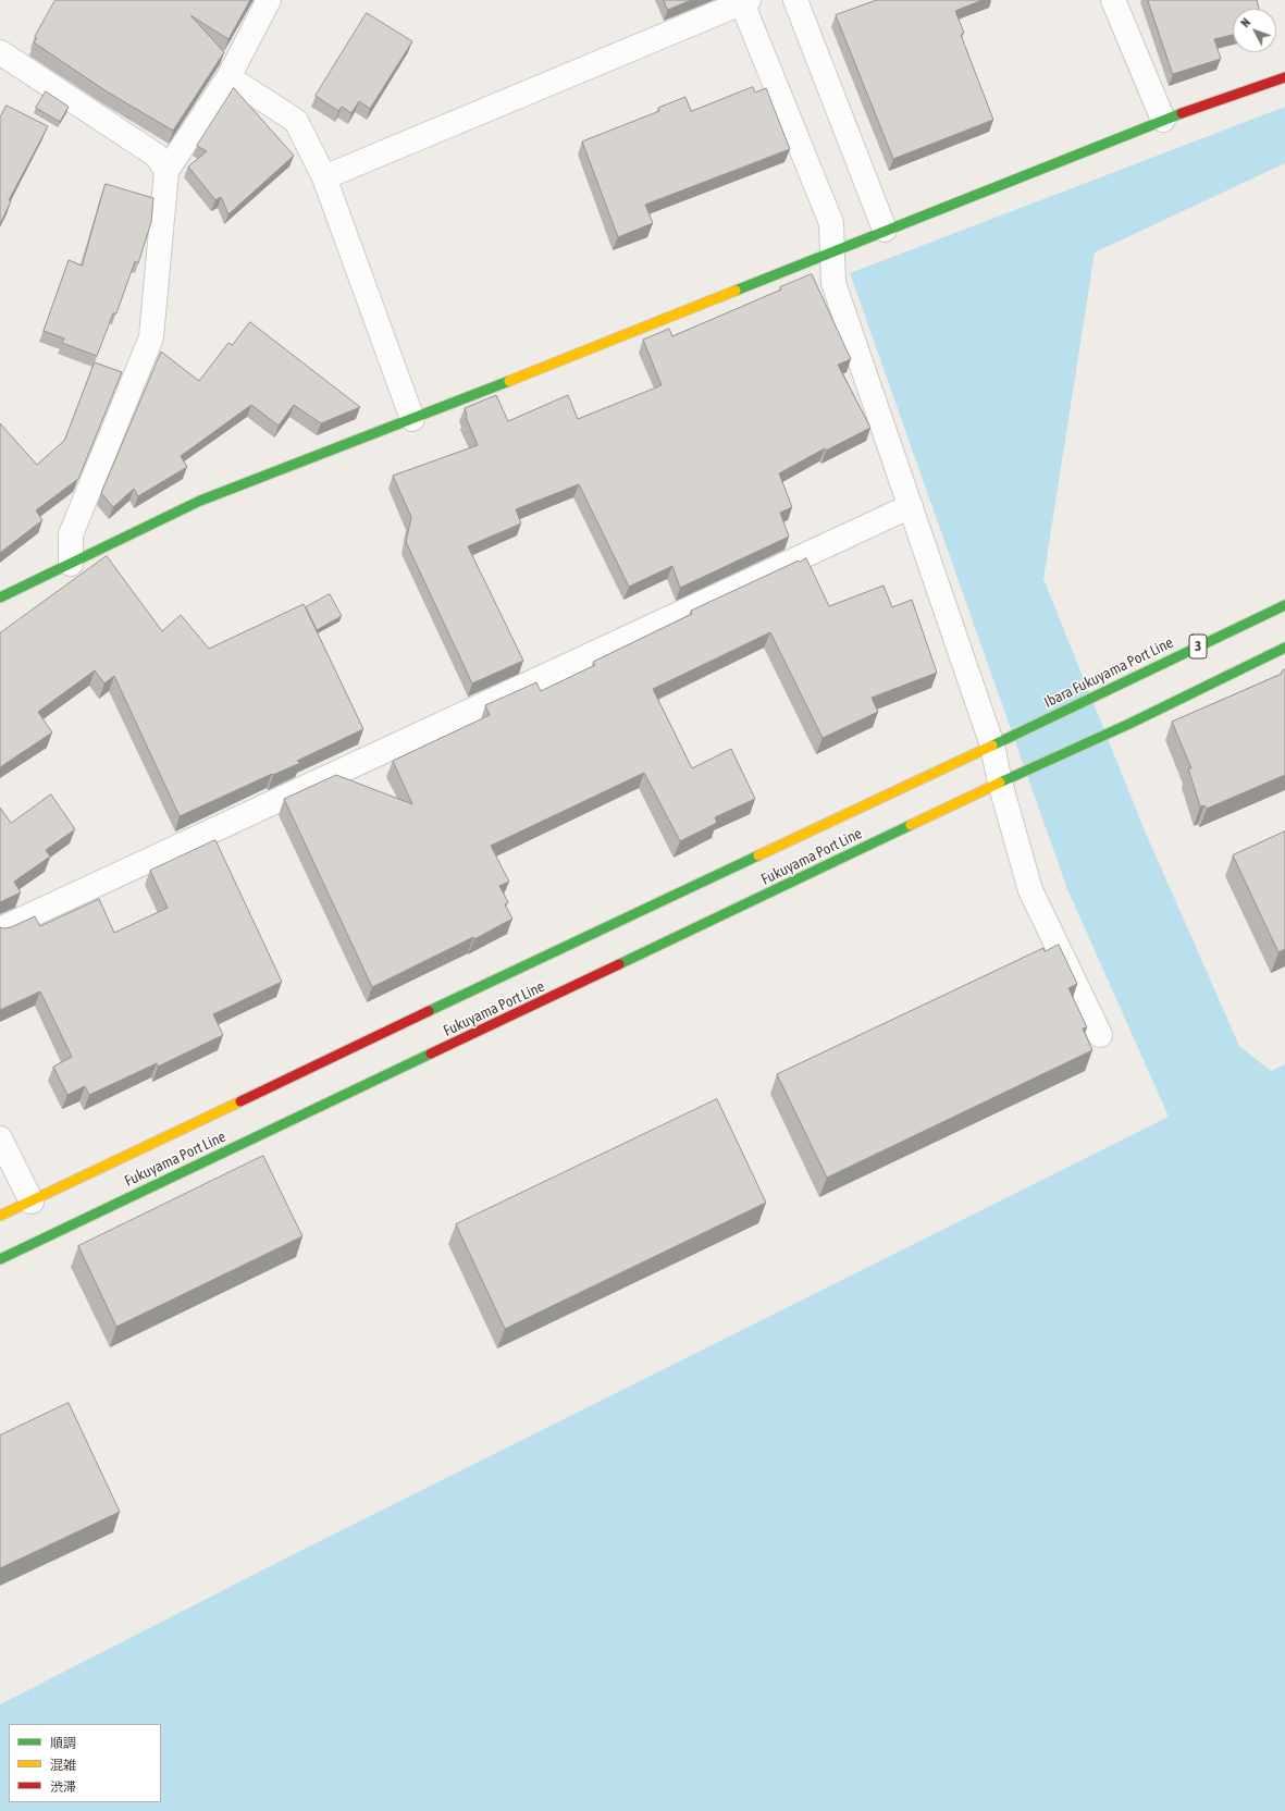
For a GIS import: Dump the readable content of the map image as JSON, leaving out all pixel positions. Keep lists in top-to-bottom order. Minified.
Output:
{"streets":{"main road":["3","Ibara Fukuyama Port Line","Fukuyama Port Line"]},"crossings":[["Ibara Fukuyama Port Line","Fukuyama Port Line"]],"legend":["順調","混雑","渋滞"],"north":"top left"}
